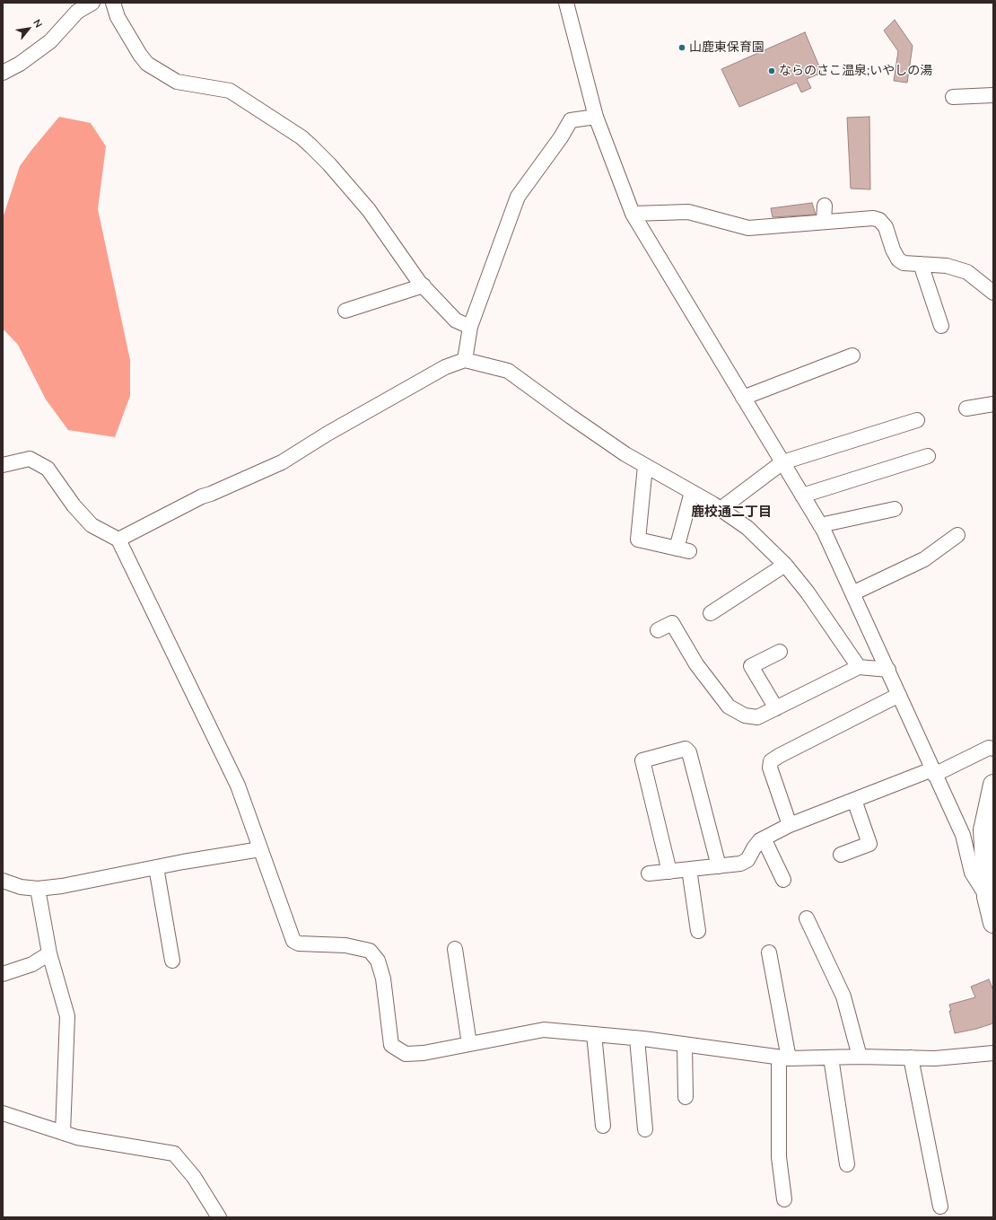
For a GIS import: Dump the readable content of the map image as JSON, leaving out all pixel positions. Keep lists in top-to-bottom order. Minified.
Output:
{"districts":["鹿校通二丁目"],"places":["山鹿東保育園","ならのさこ温泉;いやしの湯"],"north":"top right"}
